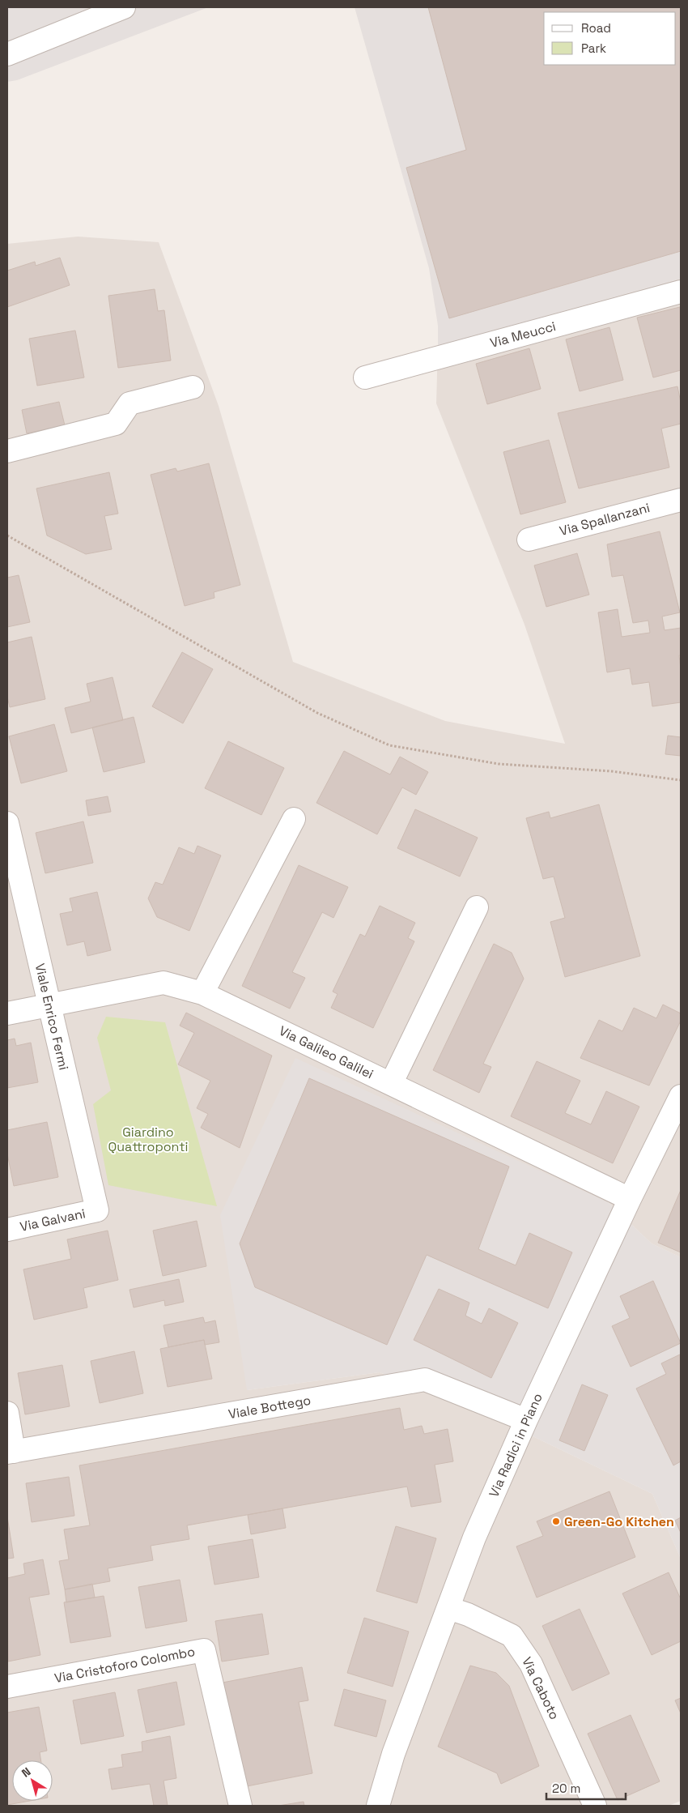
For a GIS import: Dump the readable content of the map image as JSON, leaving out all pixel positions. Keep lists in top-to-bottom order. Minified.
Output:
{"streets":{"street":["Via Meucci","Via Spallanzani","Viale Enrico Fermi","Via Galileo Galilei","Via Galvani","Viale Bottego","Via Radici in Piano","Via Cristoforo Colombo","Via Caboto"]},"crossings":[["Viale Enrico Fermi","Via Galileo Galilei"],["Viale Enrico Fermi","Via Galvani"],["Via Galileo Galilei","Via Radici in Piano"],["Viale Bottego","Via Radici in Piano"],["Via Radici in Piano","Via Caboto"]],"parks":["Giardino Quattroponti"],"places":["Green-Go Kitchen"],"legend":["Road","Park"],"scale_bar":"20 m","north":"top left"}
